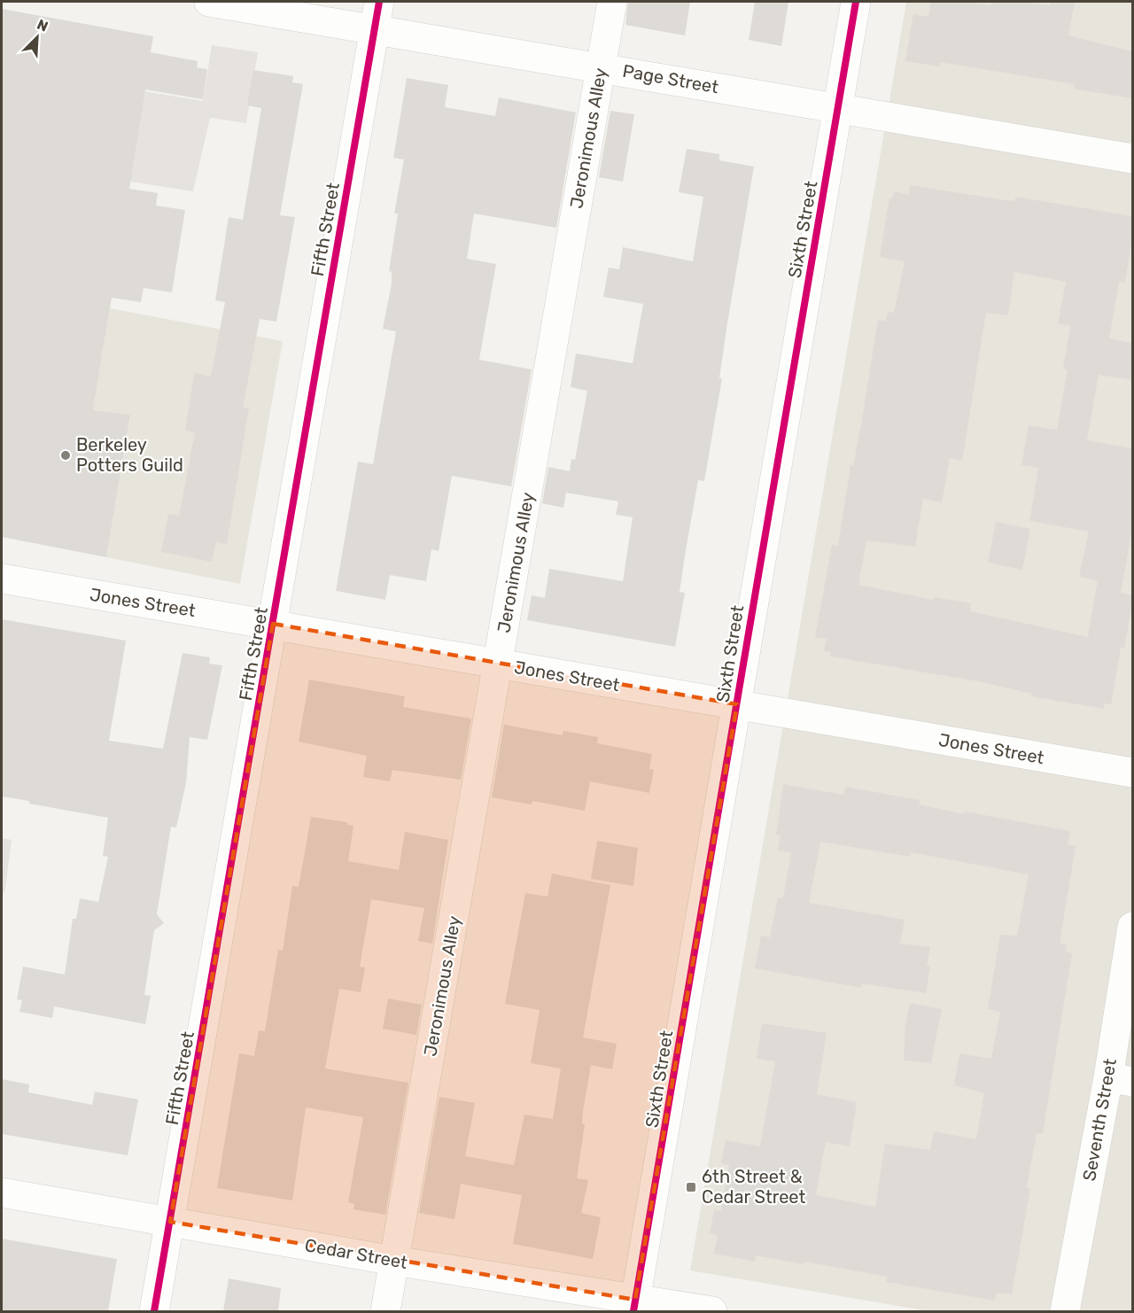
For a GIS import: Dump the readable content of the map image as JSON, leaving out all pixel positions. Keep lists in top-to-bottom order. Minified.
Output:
{"streets":{"street":["Page Street","Jeronimous Alley","Fifth Street","Sixth Street","Jones Street","Seventh Street","Cedar Street"]},"crossings":[["Page Street","Jeronimous Alley"],["Page Street","Fifth Street"],["Page Street","Sixth Street"],["Jeronimous Alley","Jones Street"],["Jeronimous Alley","Cedar Street"],["Fifth Street","Jones Street"],["Fifth Street","Cedar Street"],["Sixth Street","Jones Street"],["Sixth Street","Cedar Street"]],"places":{"other":["Berkeley Potters Guild"],"transit":["6th Street & Cedar Street"]},"north":"top right"}
